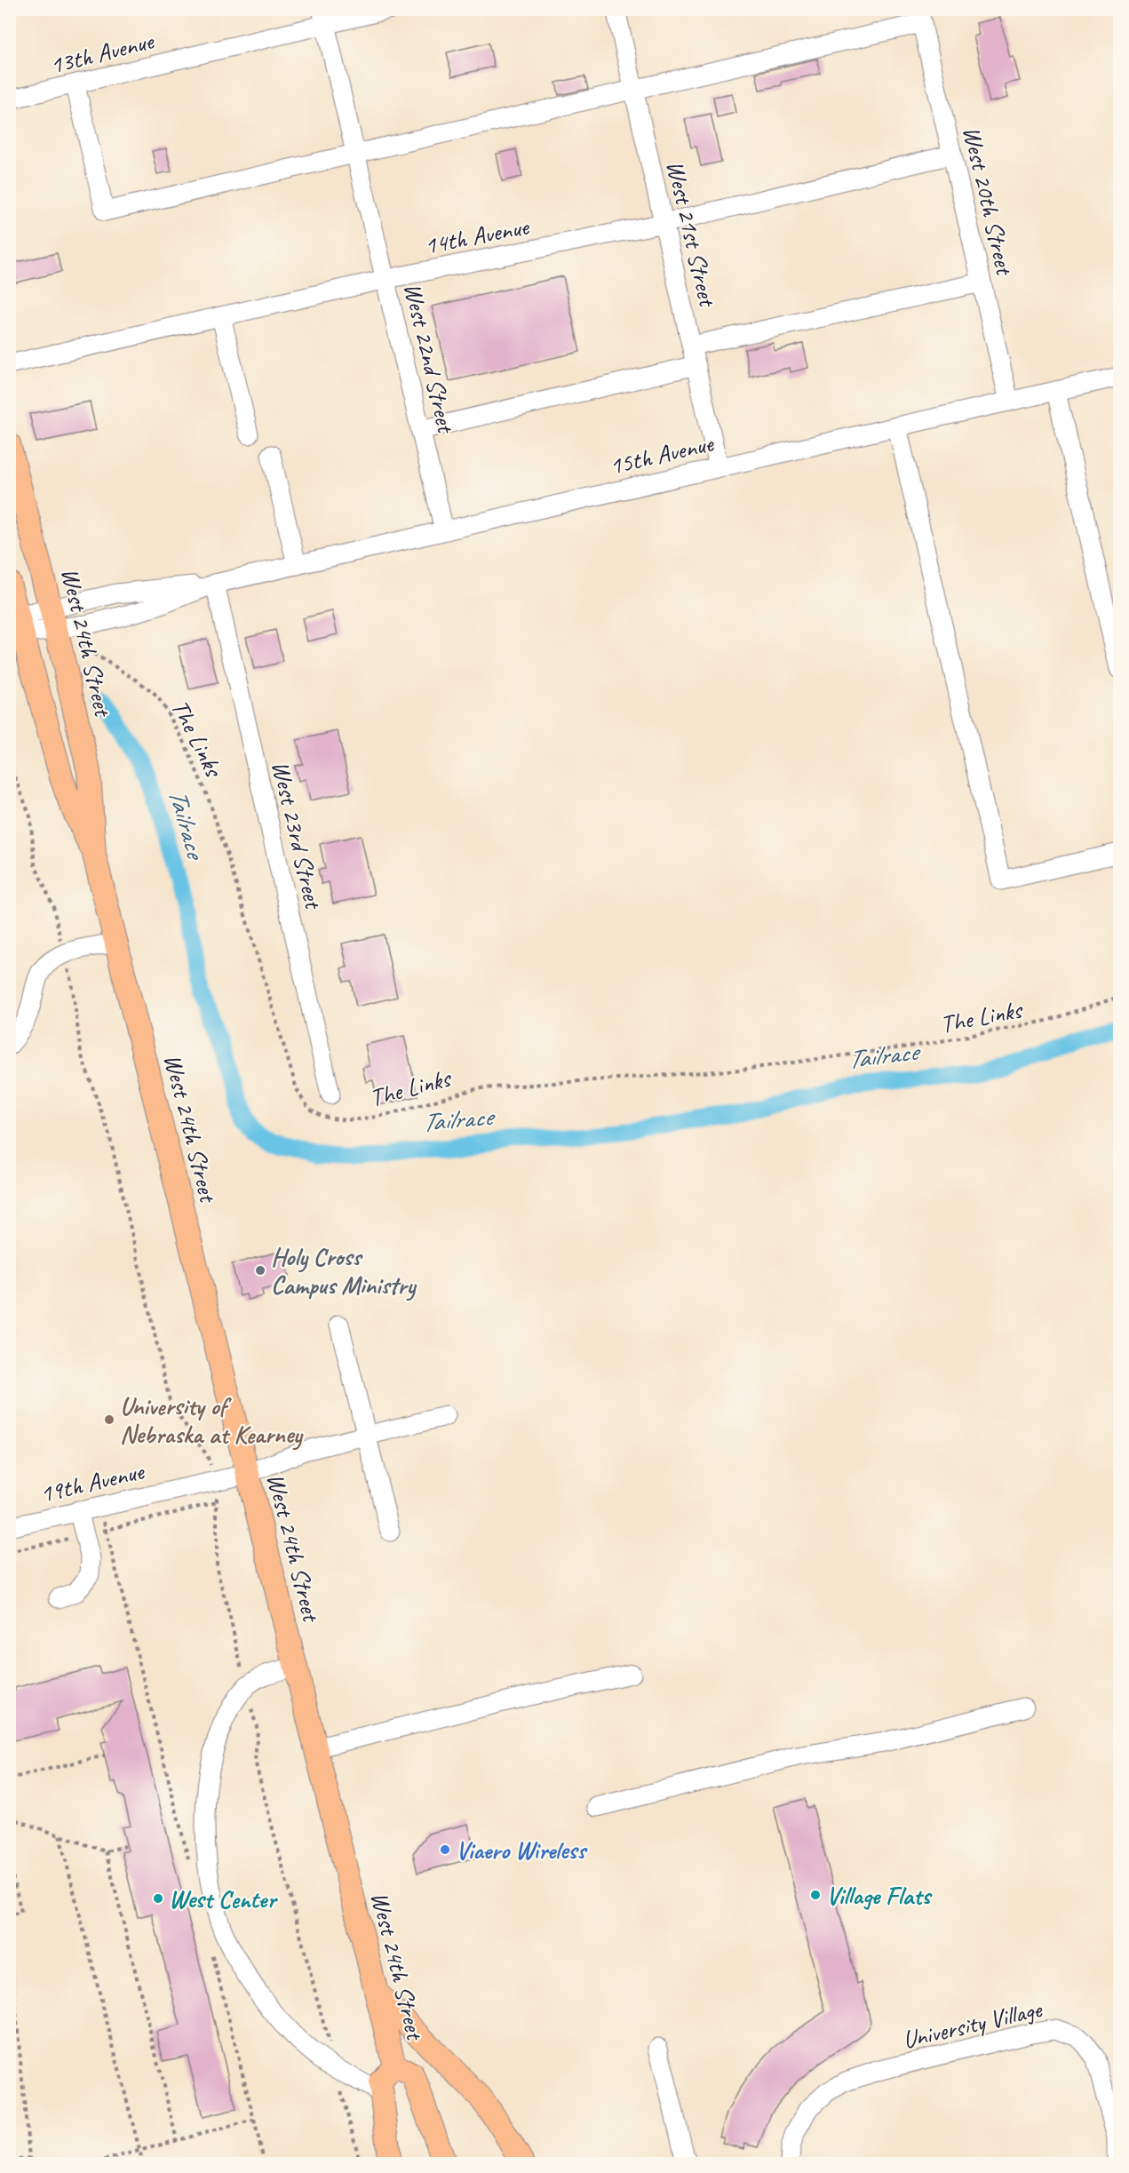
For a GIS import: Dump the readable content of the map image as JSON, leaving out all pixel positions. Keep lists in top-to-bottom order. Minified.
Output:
{"streets":{"main road":["West 24th Street"],"street":["13th Avenue","West 20th Street","West 21st Street","14th Avenue","West 22nd Street","15th Avenue","West 23rd Street","19th Avenue","University Village"],"path":["The Links"]},"crossings":[["13th Avenue","West 22nd Street"],["West 20th Street","14th Avenue"],["West 20th Street","15th Avenue"],["West 21st Street","14th Avenue"],["West 21st Street","15th Avenue"],["14th Avenue","West 22nd Street"],["West 22nd Street","15th Avenue"],["15th Avenue","West 24th Street"],["15th Avenue","West 23rd Street"],["West 24th Street","The Links"],["West 24th Street","19th Avenue"]],"water":["Tailrace"],"places":["Holy Cross Campus Ministry","University of Nebraska at Kearney","Viaero Wireless","Village Flats","West Center"]}
